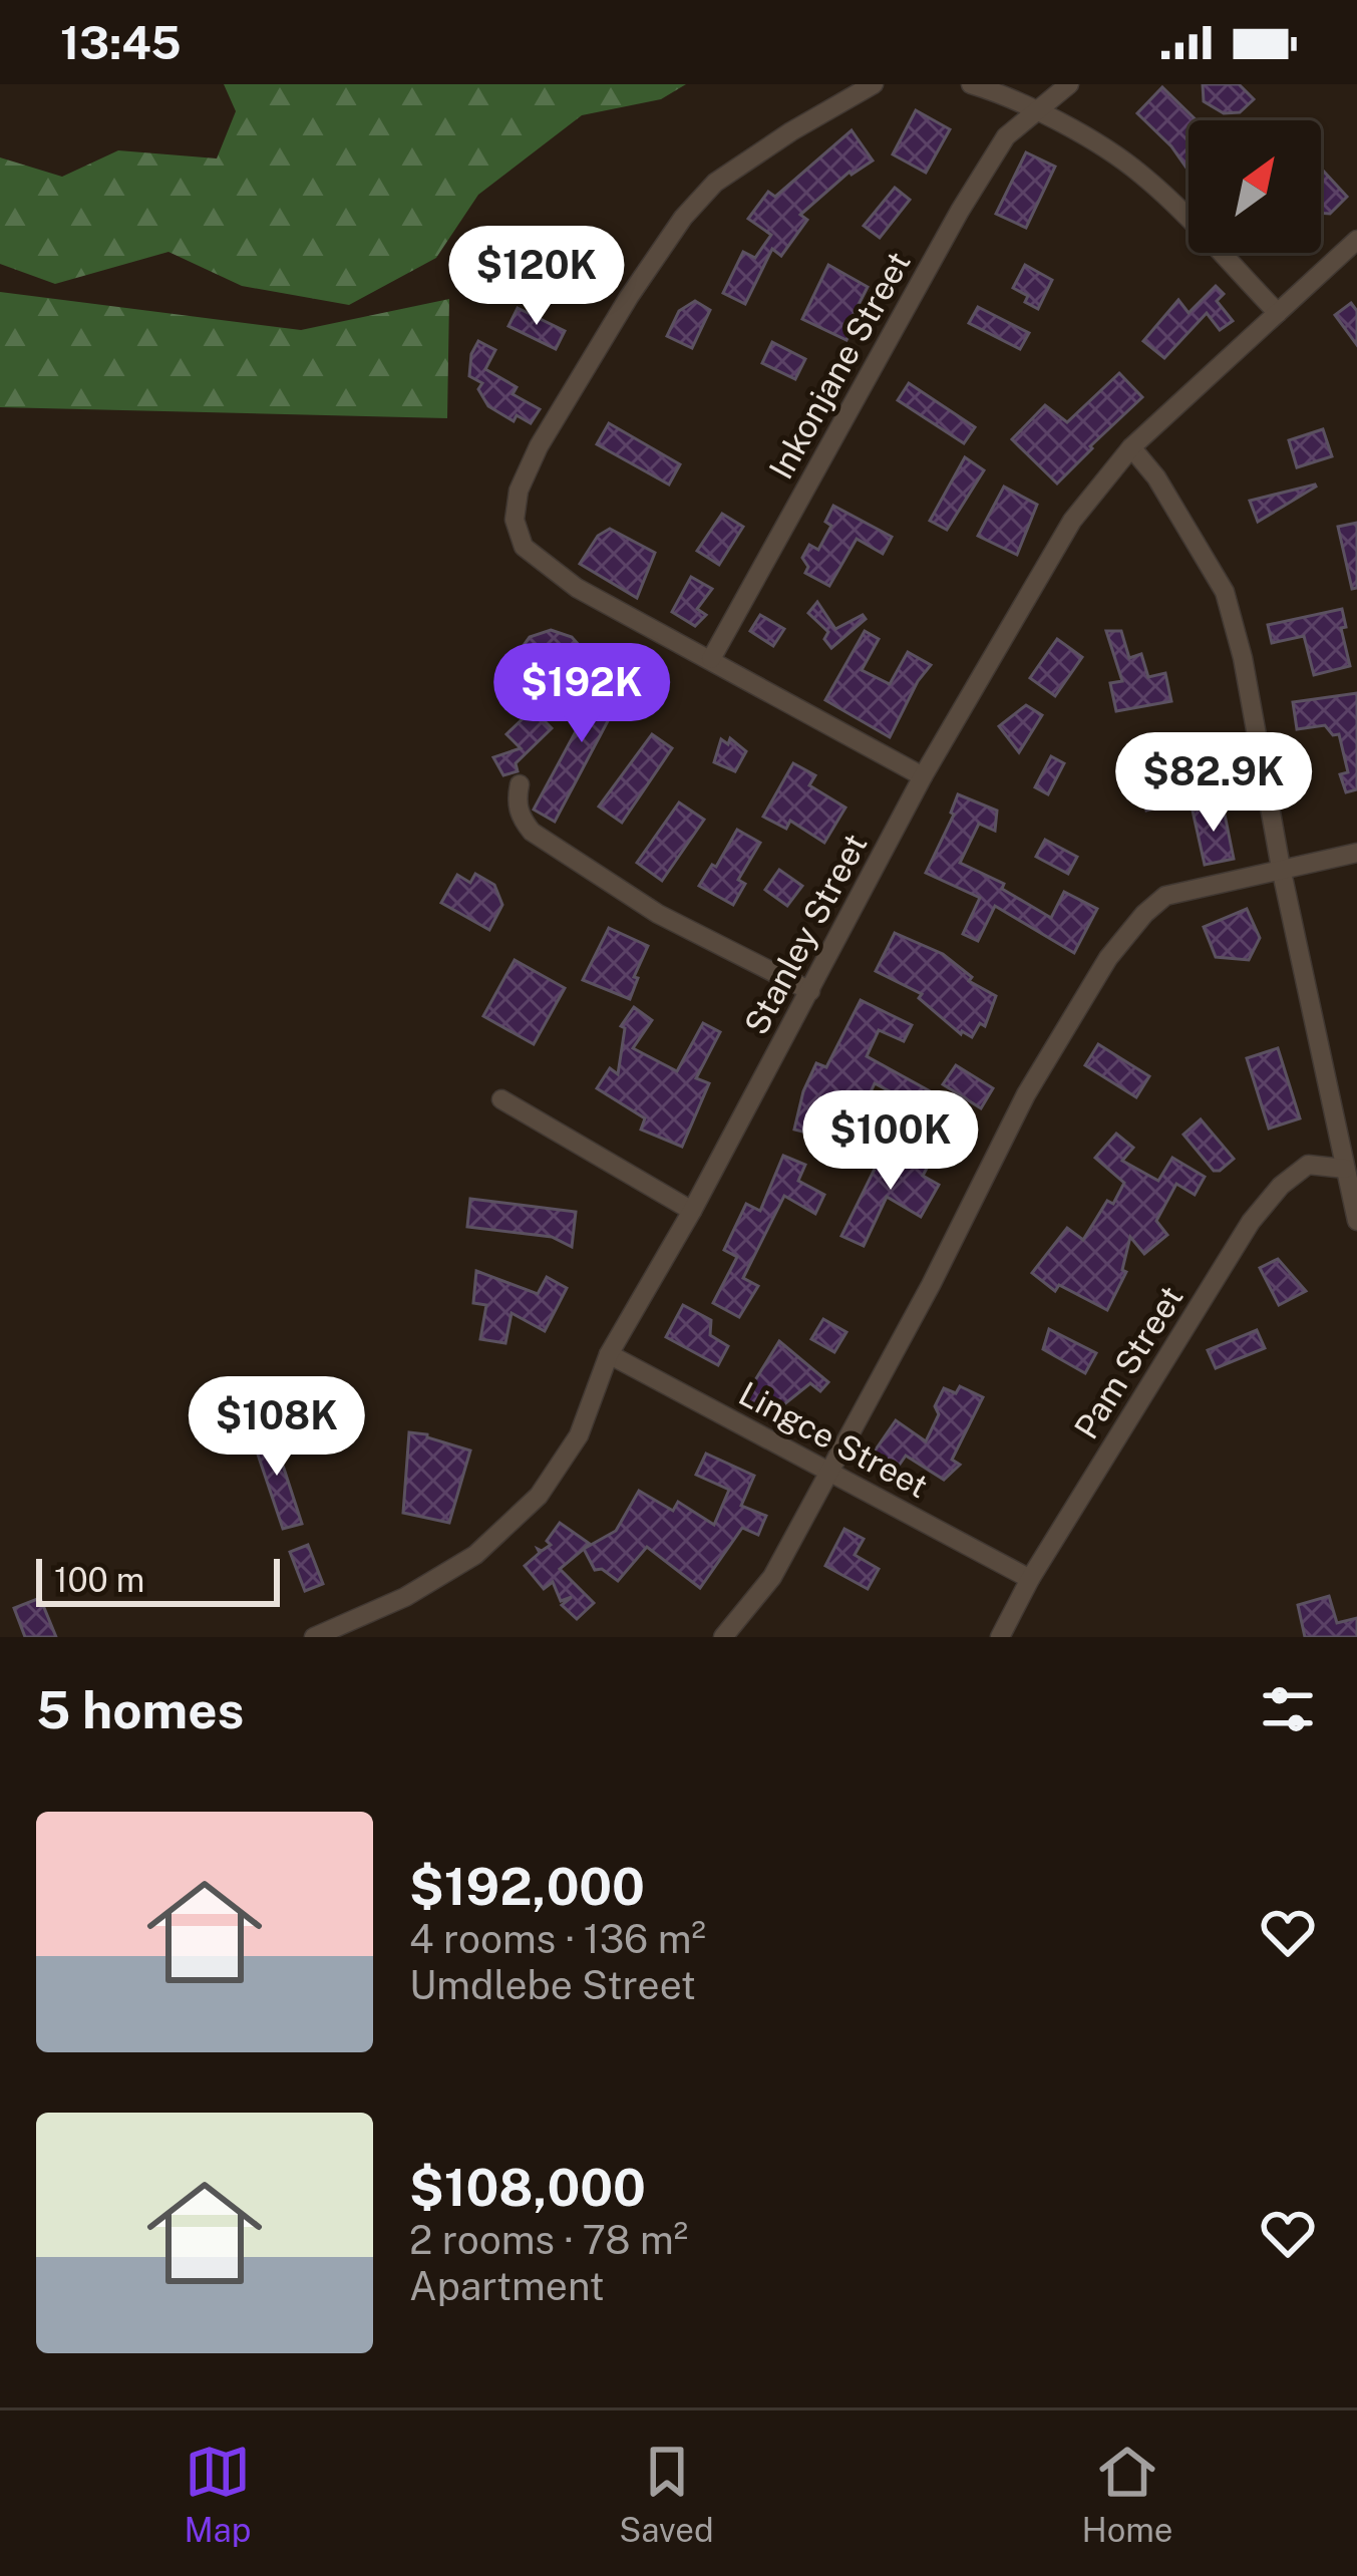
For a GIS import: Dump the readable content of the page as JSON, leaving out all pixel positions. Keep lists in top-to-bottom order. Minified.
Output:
{"streets":{"street":["Inkonjane Street","Stanley Street","Pam Street","Lingce Street"]},"crossings":[["Stanley Street","Lingce Street"],["Pam Street","Lingce Street"]],"scale_bar":"100 m","north":"top right","page":{"status":"13:45","price":["$120K","$192K","$82.9K","$100K","$108K"],"scale":"100 m","heading":"5 homes","list":[{"name":"$192,000","note":"4 rooms · 136 m² · Umdlebe Street"},{"name":"$108,000","note":"2 rooms · 78 m² · Apartment"}],"tabs":["Map","Saved","Home"]}}
